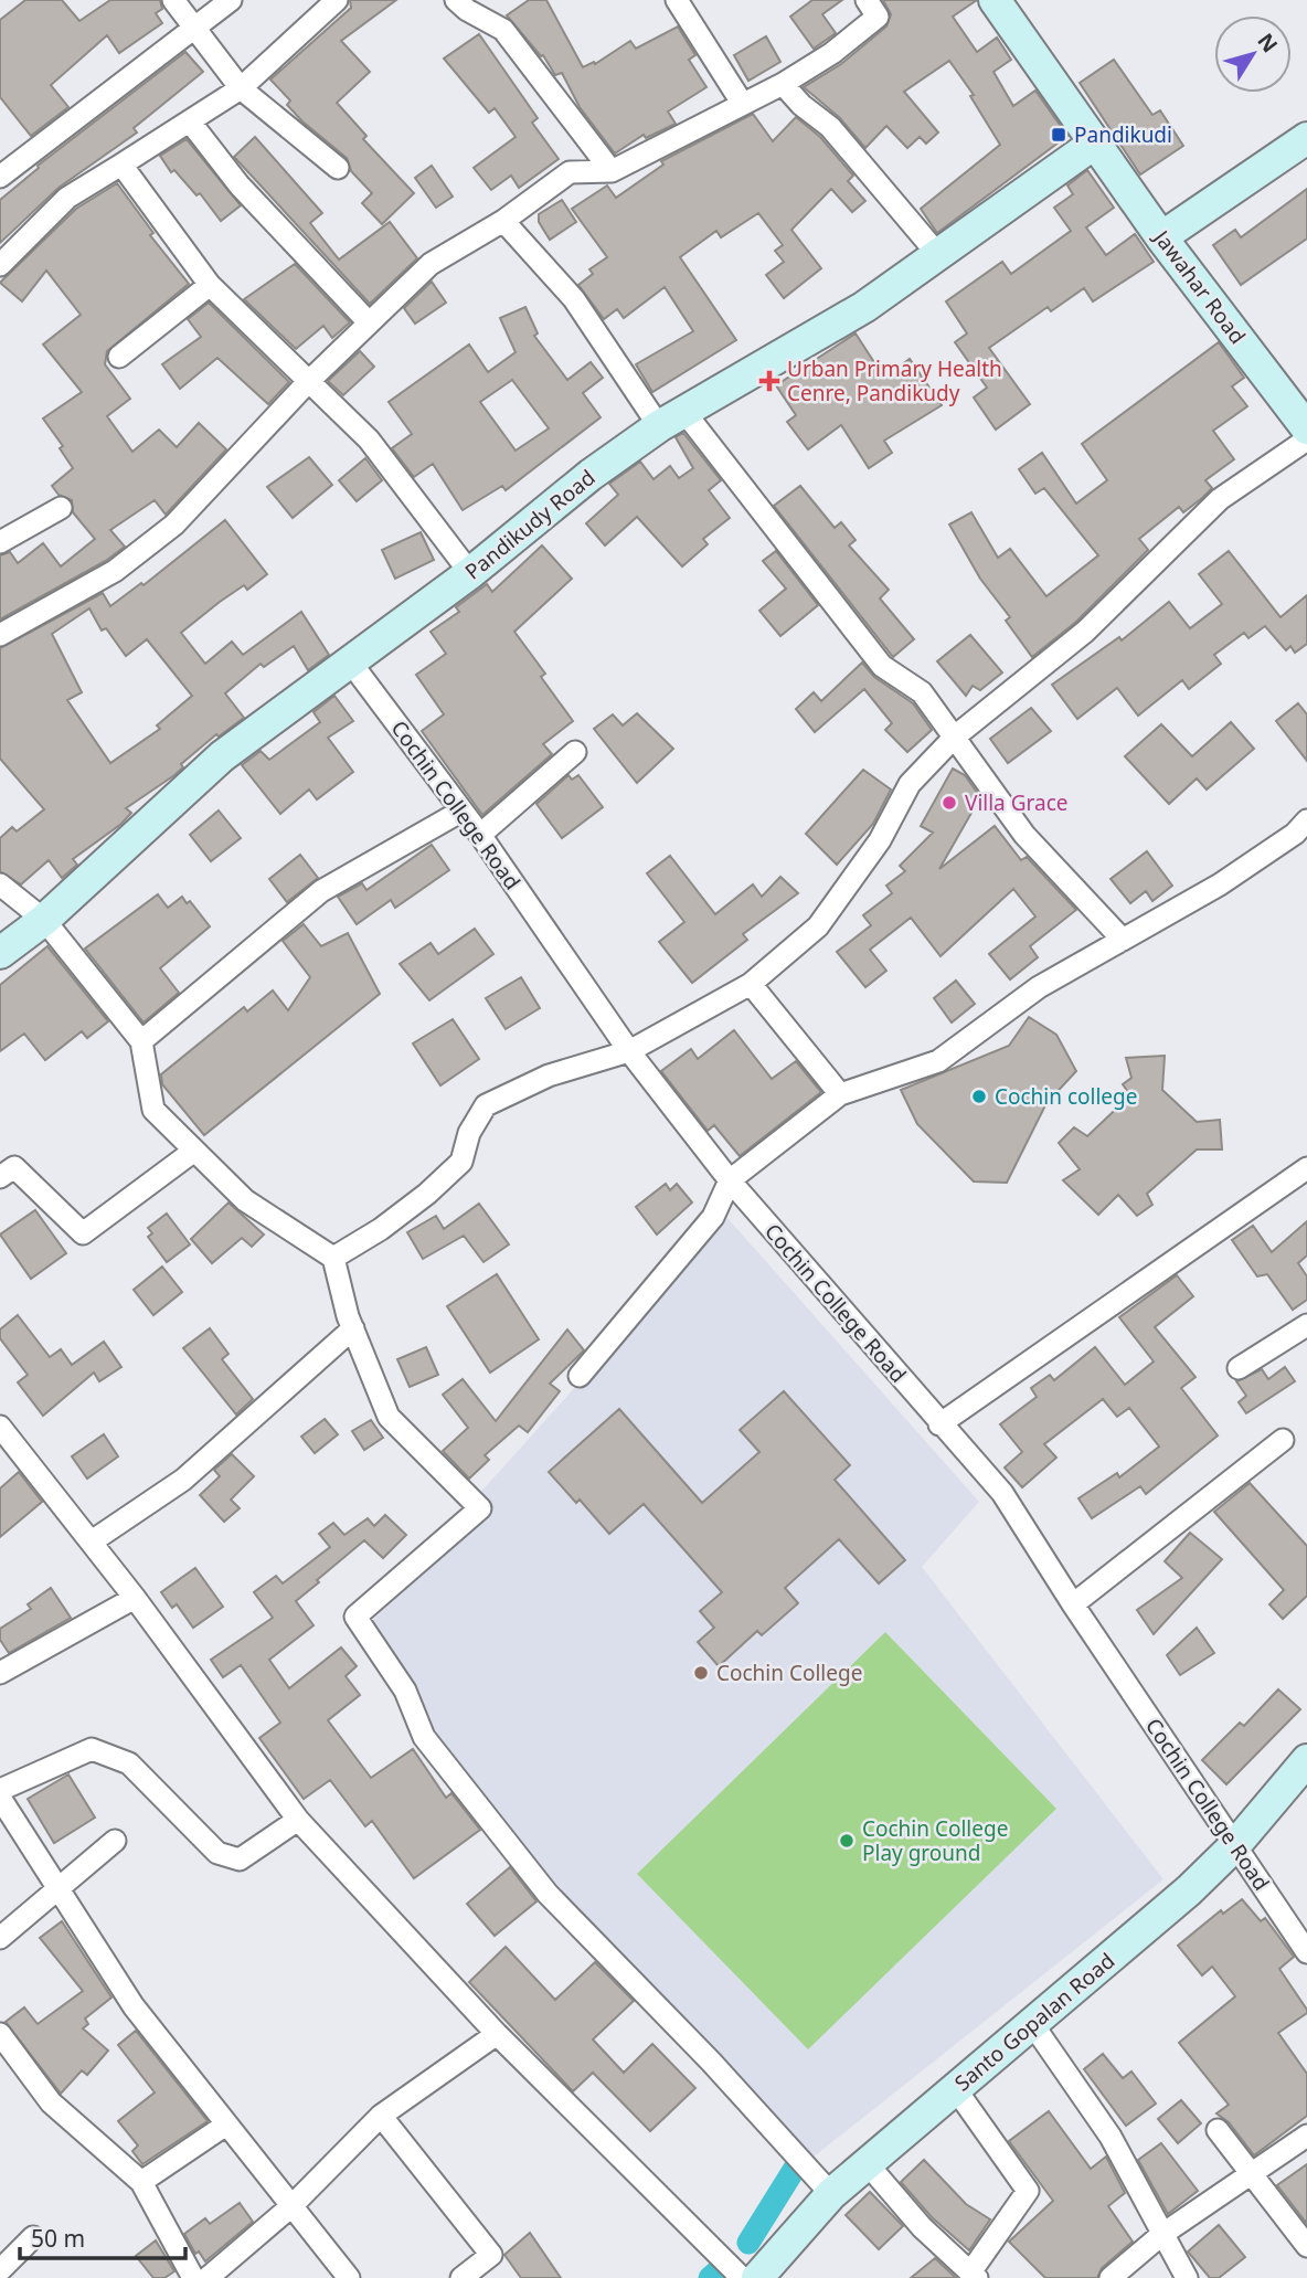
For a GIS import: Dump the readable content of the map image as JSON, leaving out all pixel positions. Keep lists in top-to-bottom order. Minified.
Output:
{"streets":{"street":["Jawahar Road","Pandikudy Road","Cochin College Road","Santo Gopalan Road"]},"crossings":[["Jawahar Road","Pandikudy Road"],["Pandikudy Road","Cochin College Road"],["Cochin College Road","Santo Gopalan Road"]],"places":{"transit":["Pandikudi"],"health":["Urban Primary Health Cenre, Pandikudy"],"other":["Villa Grace","Cochin college","Cochin College","Cochin College Play ground"]},"scale_bar":"50 m","north":"top right"}
